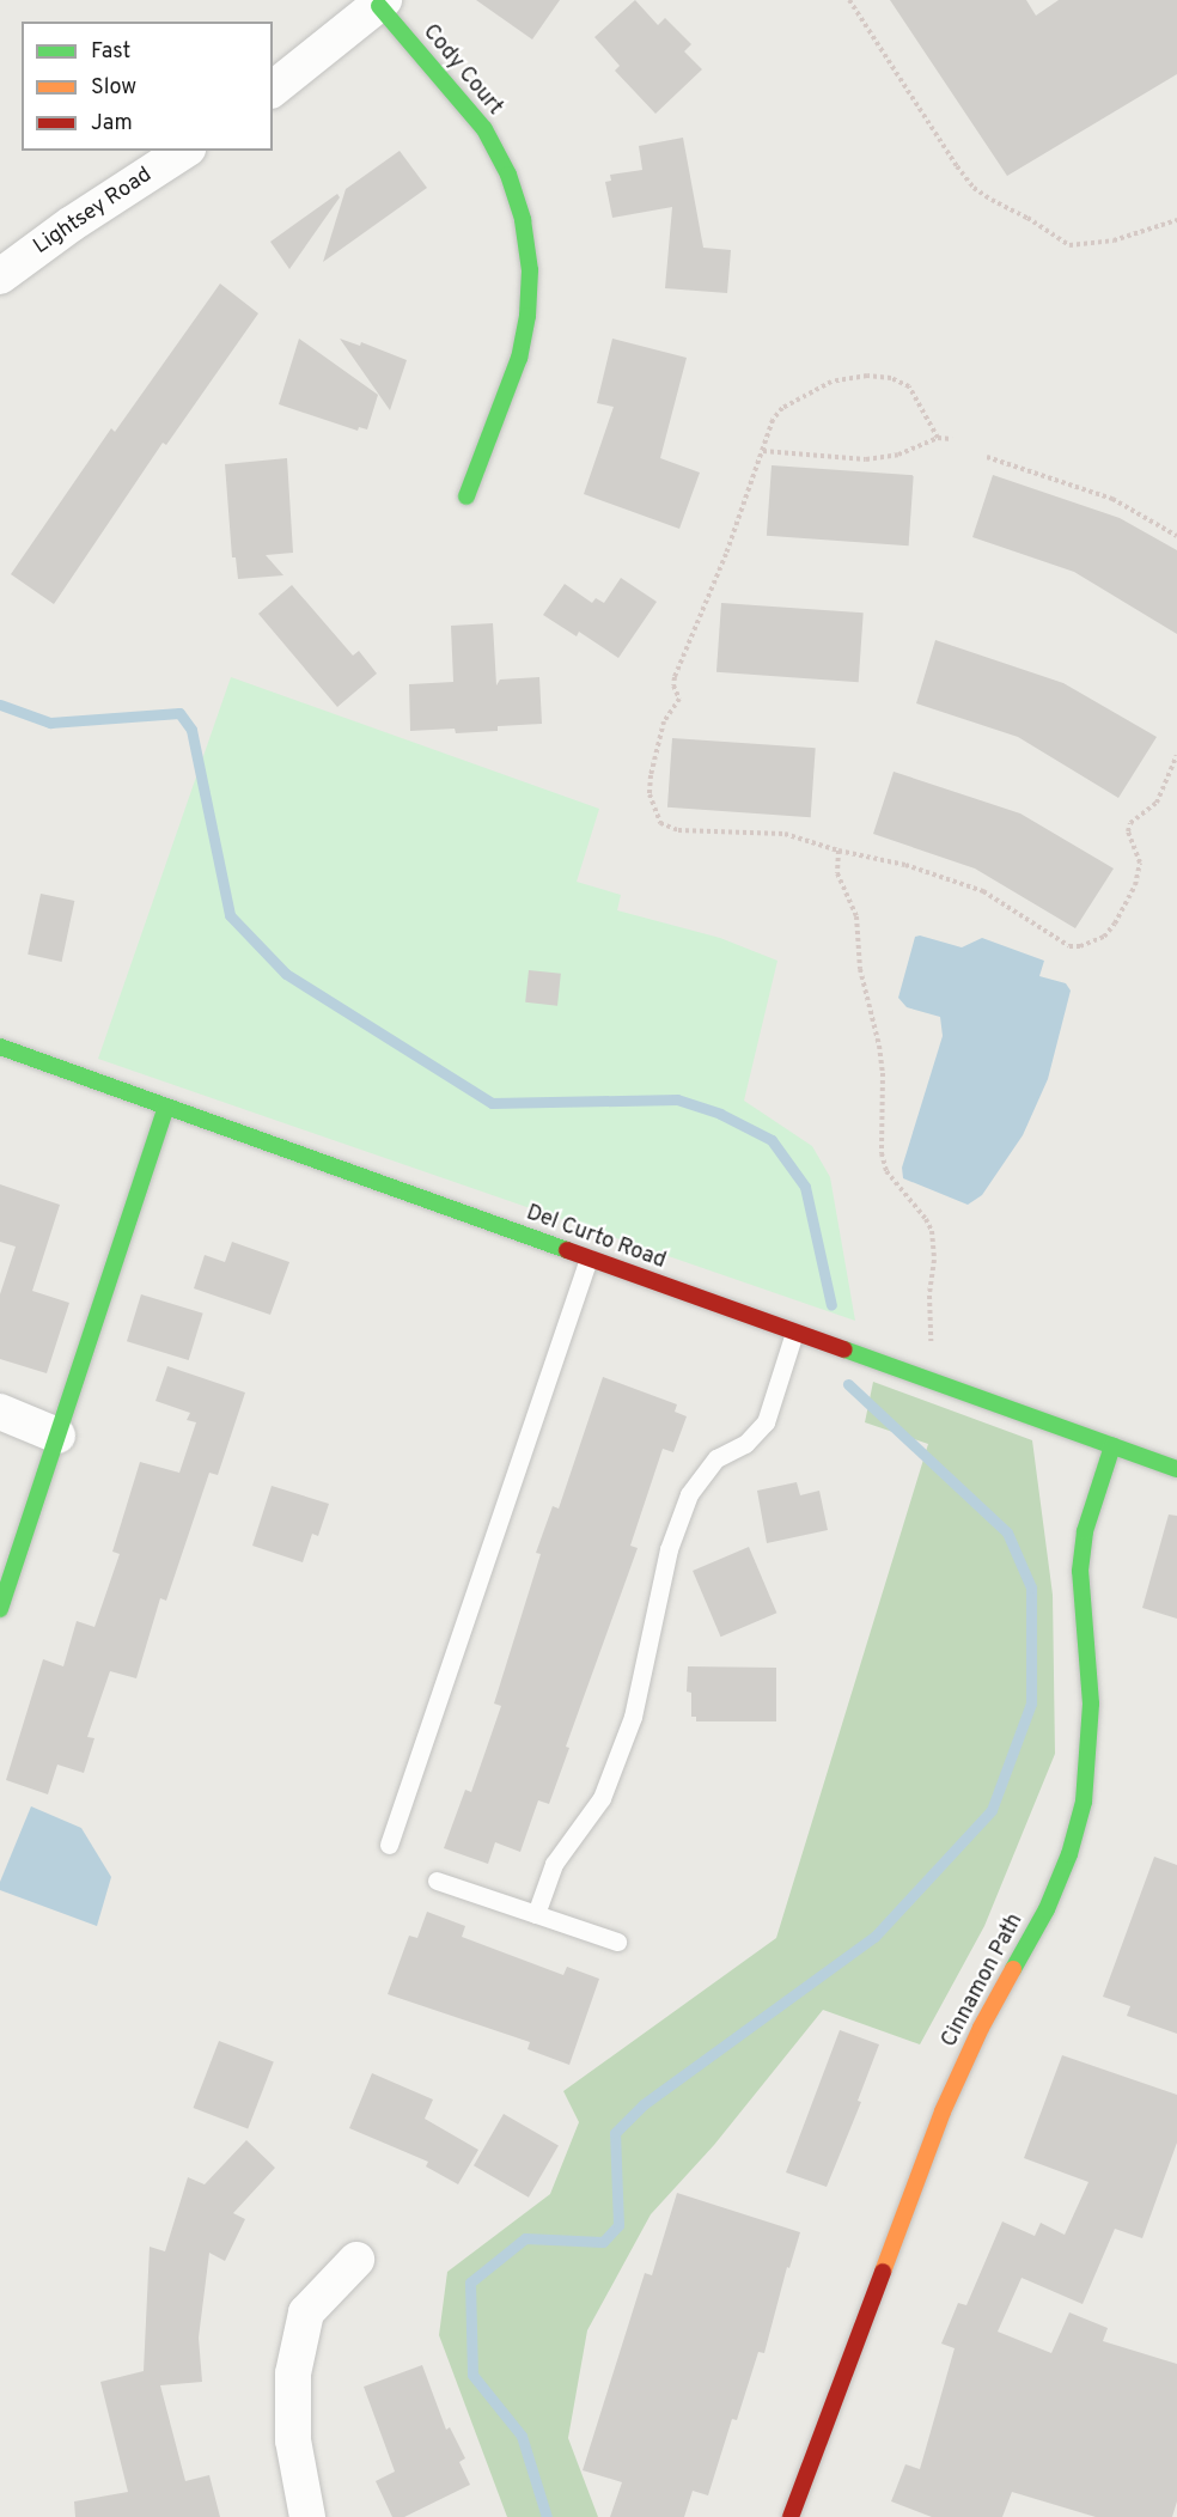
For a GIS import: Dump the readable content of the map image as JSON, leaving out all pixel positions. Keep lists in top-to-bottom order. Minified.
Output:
{"streets":{"street":["Cody Court","Lightsey Road","Del Curto Road","Cinnamon Path"]},"crossings":[["Del Curto Road","Cinnamon Path"]],"legend":["Fast","Slow","Jam"]}
